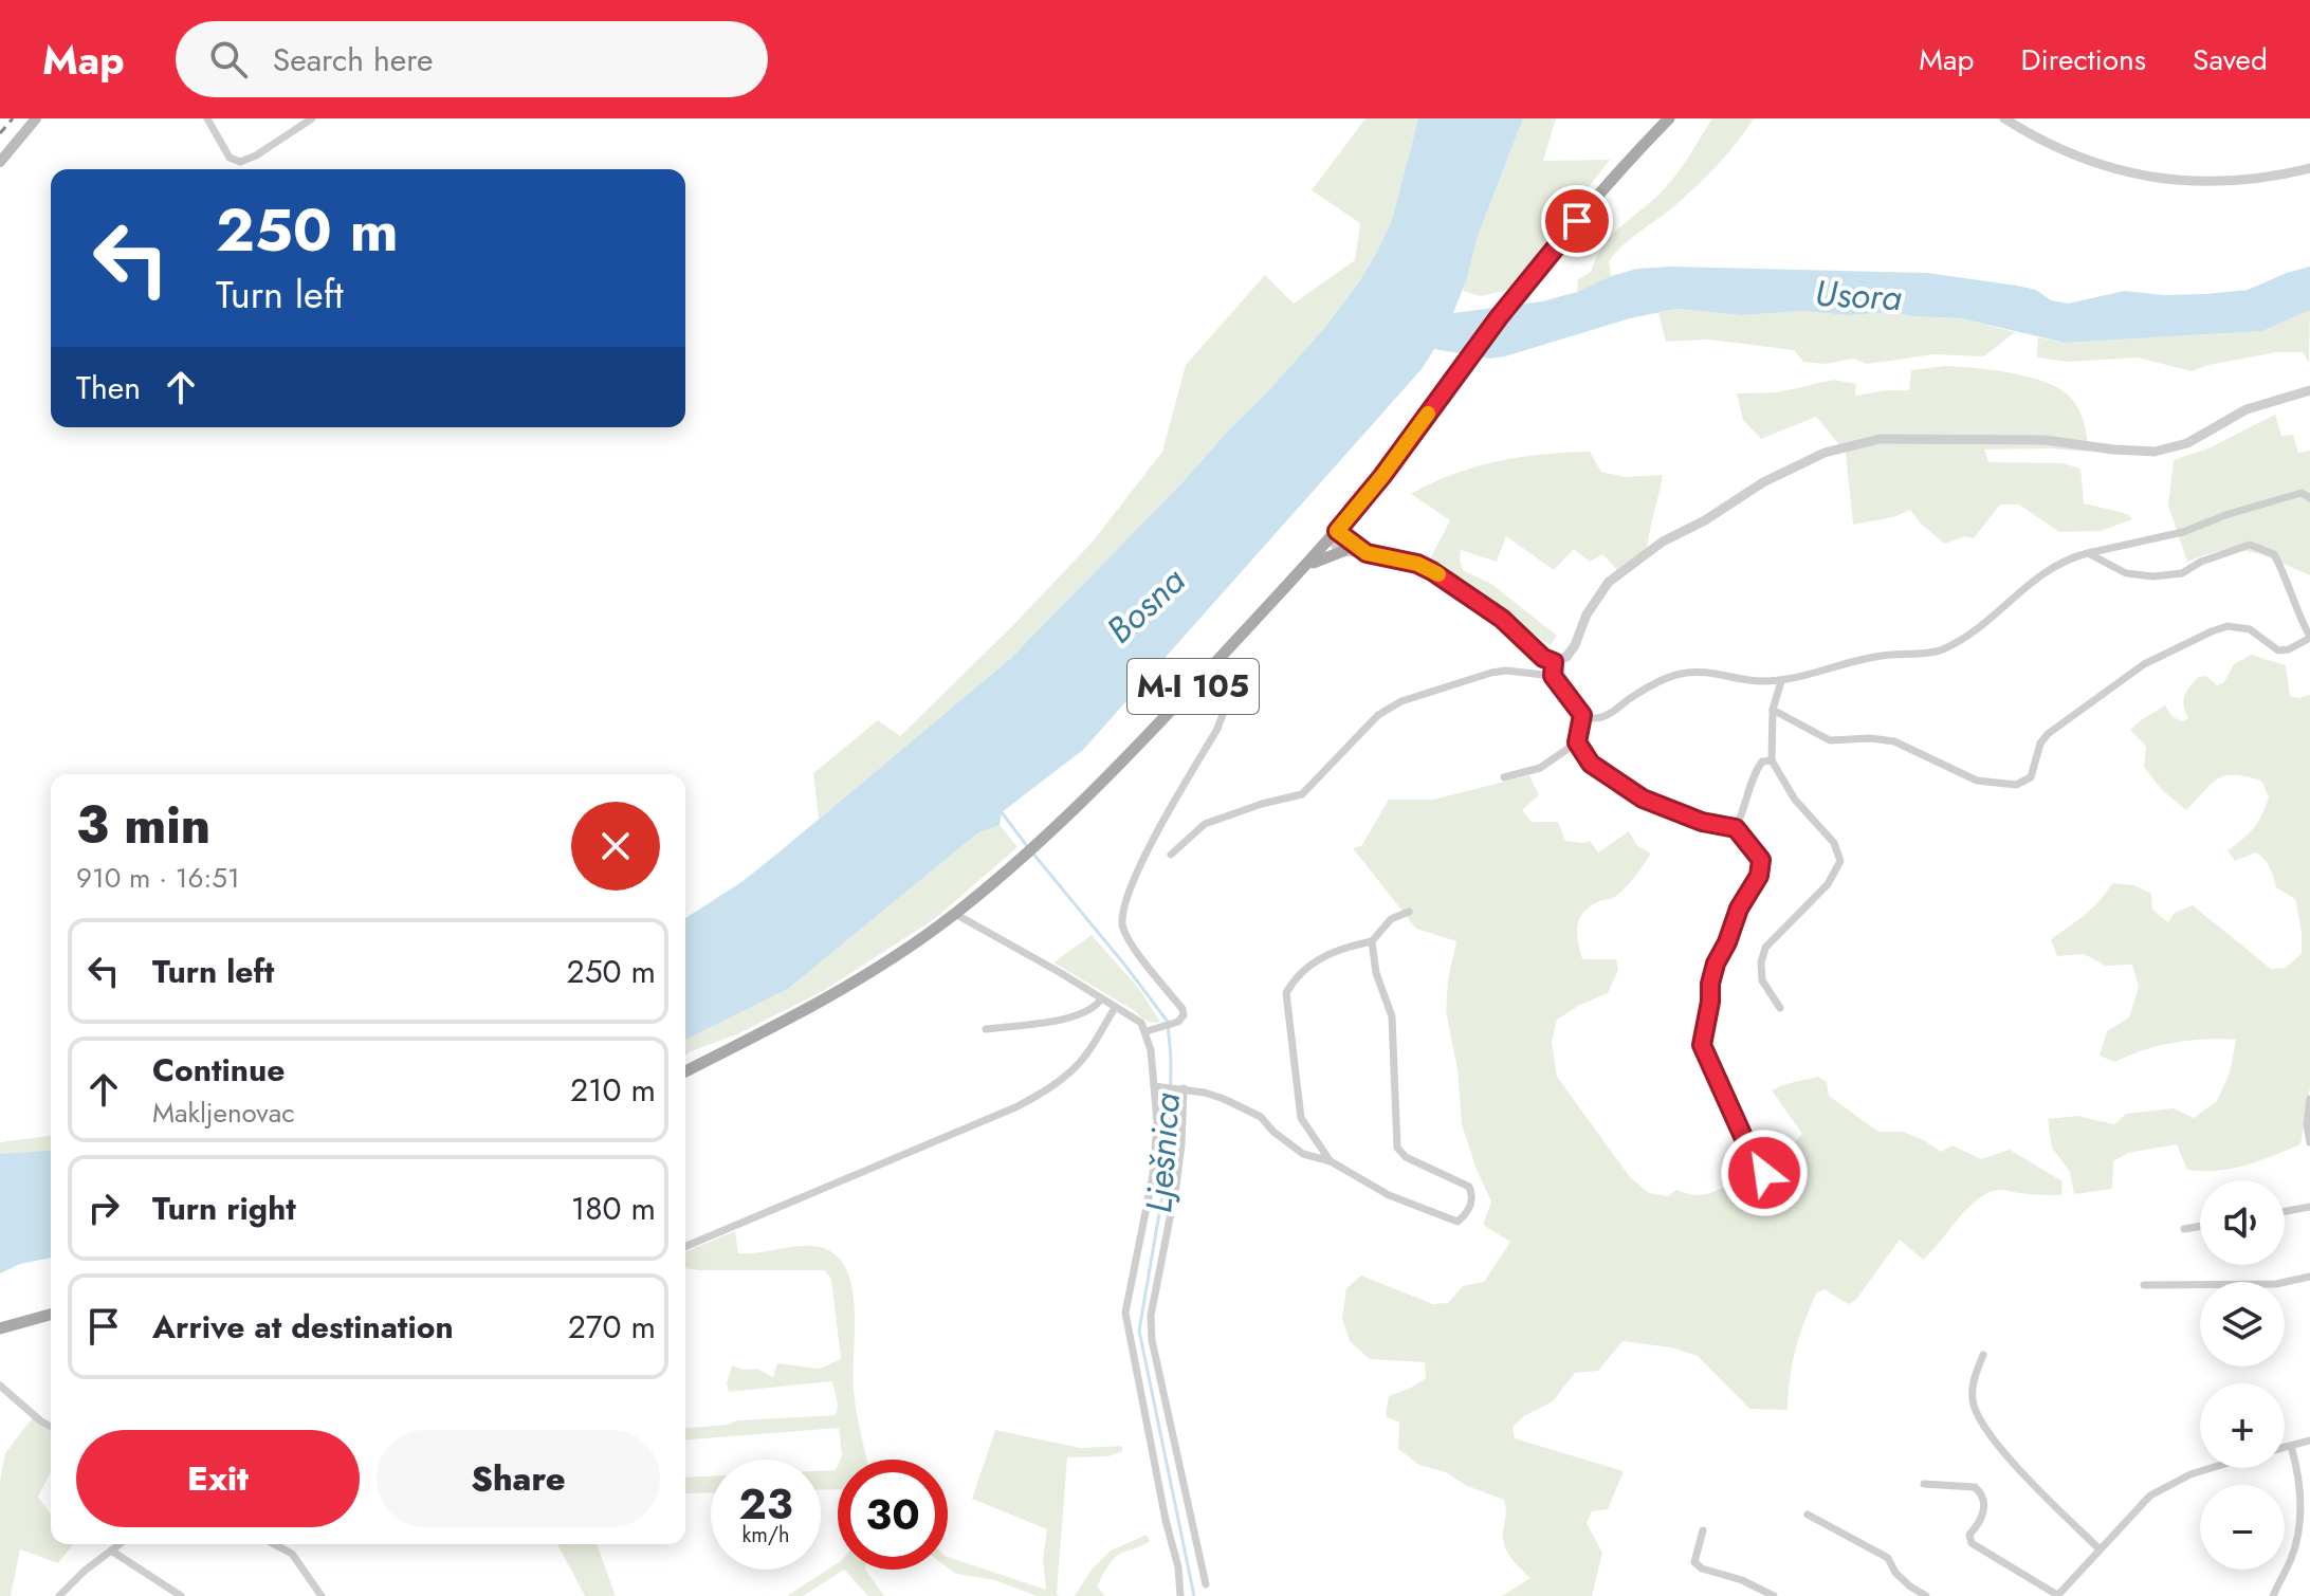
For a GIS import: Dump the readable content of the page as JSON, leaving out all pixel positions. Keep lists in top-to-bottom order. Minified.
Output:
{"streets":{"main road":["M-I 105"]},"water":["Usora","Bosna","Lješnica"],"page":{"header":"Map","search":"Search here","nav":["Map","Directions","Saved"],"turn":["250 m","Turn left"],"then":"Then","heading":["3 min","910 m · 16:51"],"list":[{"name":"Turn left","value":"250 m"},{"name":"Continue","note":"Makljenovac","value":"210 m"},{"name":"Turn right","value":"180 m"},{"name":"Arrive at destination","value":"270 m"}],"map_buttons":["+","−"],"buttons":["Exit","Share"],"speed":"23 km/h","limit":"30"}}
